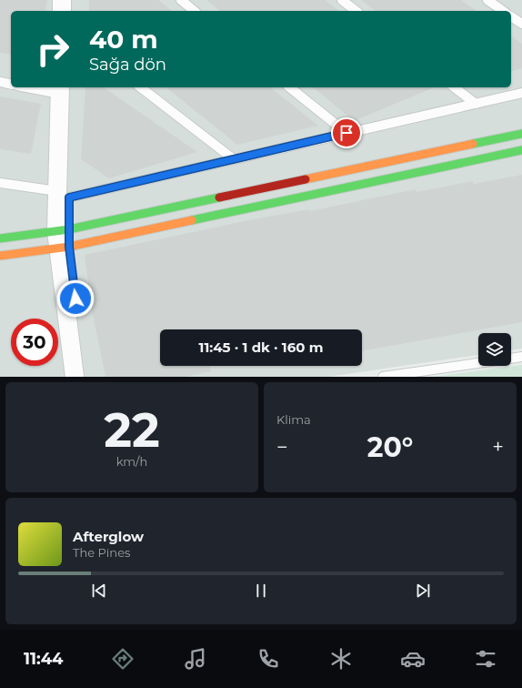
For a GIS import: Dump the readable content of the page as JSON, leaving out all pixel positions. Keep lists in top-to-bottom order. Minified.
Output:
{"page":{"turn":["40 m","Sağa dön"],"limit":"30","trip":"11:45 · 1 dk · 160 m","tile":[["22","km/h"],"Klima"],"heat":["−","20°","+"],"song":["Afterglow","The Pines"],"tabs":"11:44"}}
